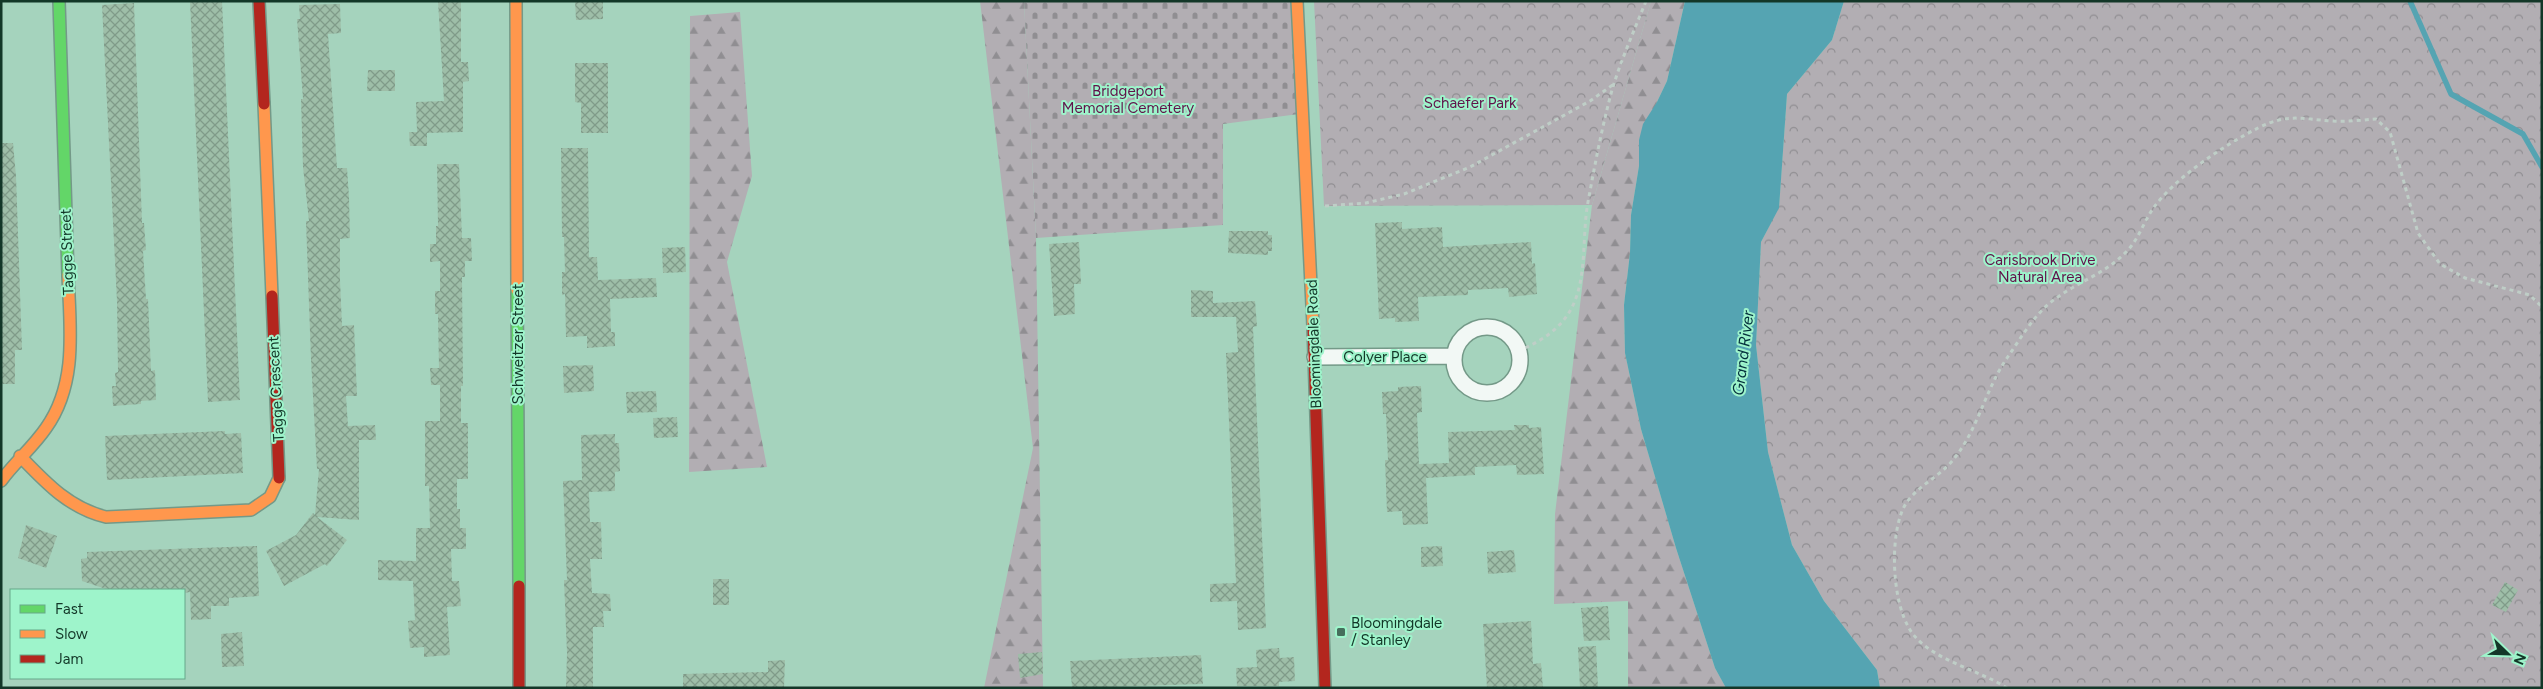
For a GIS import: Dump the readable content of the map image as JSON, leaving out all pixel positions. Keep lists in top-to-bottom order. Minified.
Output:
{"streets":{"street":["Tagge Street","Schweitzer Street","Bloomingdale Road","Colyer Place","Tagge Crescent"]},"crossings":[["Tagge Street","Tagge Crescent"],["Bloomingdale Road","Colyer Place"]],"water":["Grand River"],"parks":["Bridgeport Memorial Cemetery","Schaefer Park","Carisbrook Drive Natural Area"],"places":{"transit":["Bloomingdale / Stanley"]},"legend":["Fast","Slow","Jam"],"north":"bottom right"}
